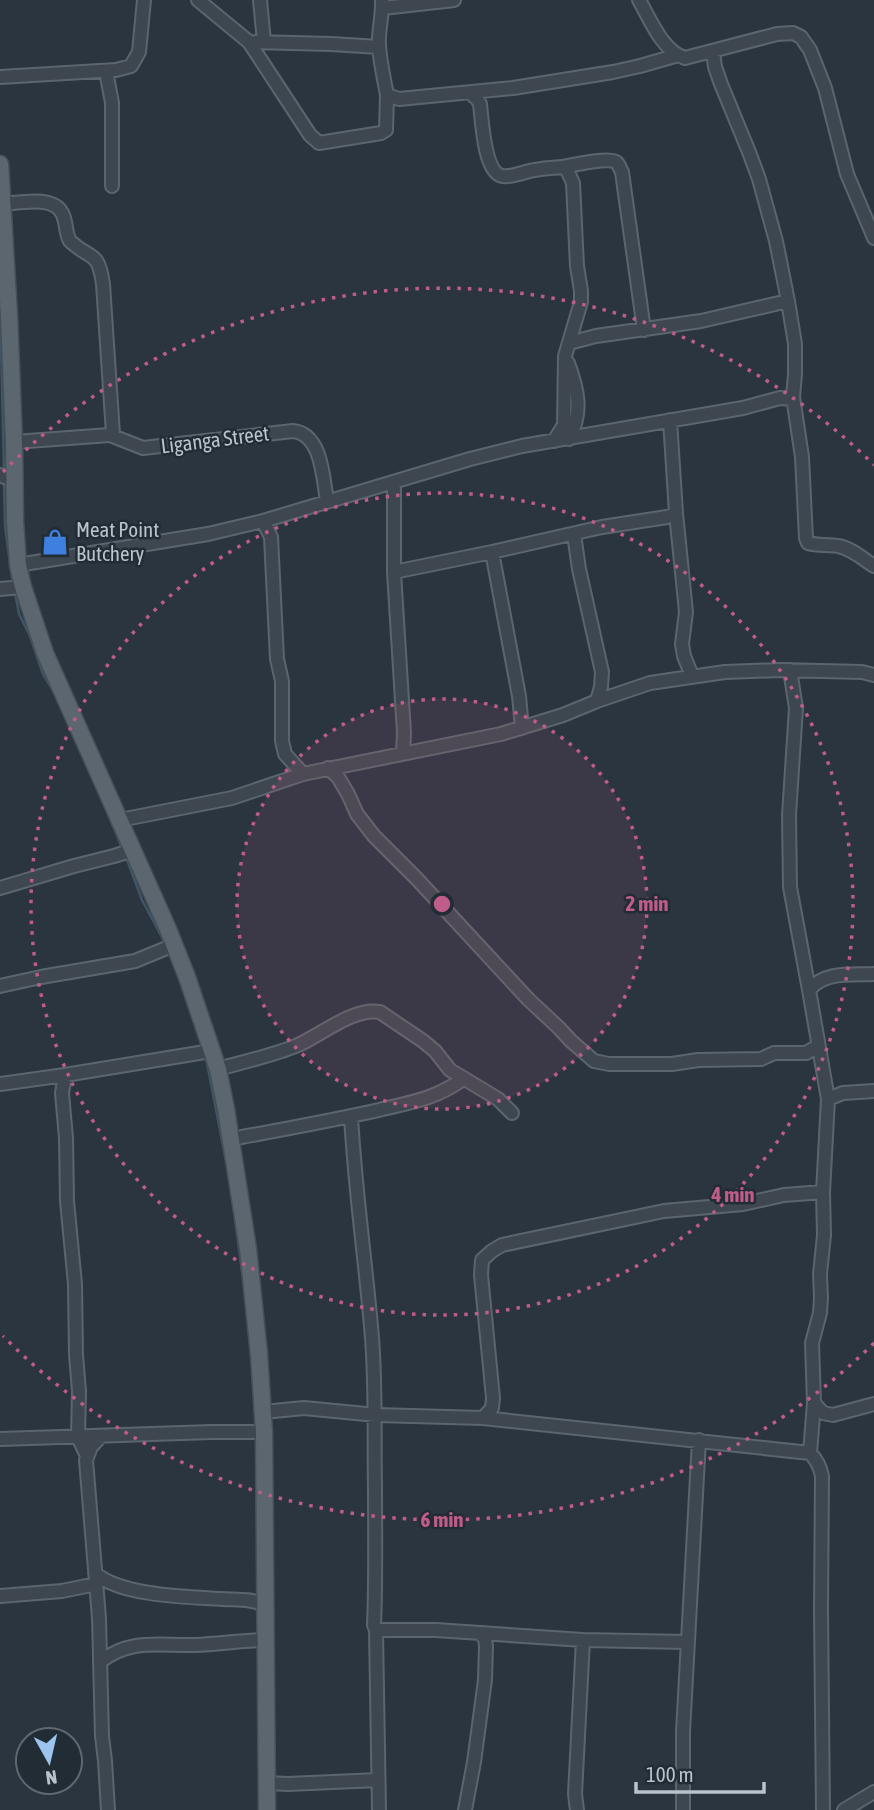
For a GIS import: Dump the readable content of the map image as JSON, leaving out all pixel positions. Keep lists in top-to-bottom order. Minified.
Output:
{"streets":{"street":["Liganga Street"]},"places":{"shop":["Meat Point Butchery"]},"scale_bar":"100 m","north":"bottom","rings":["2 min","4 min","6 min"]}
